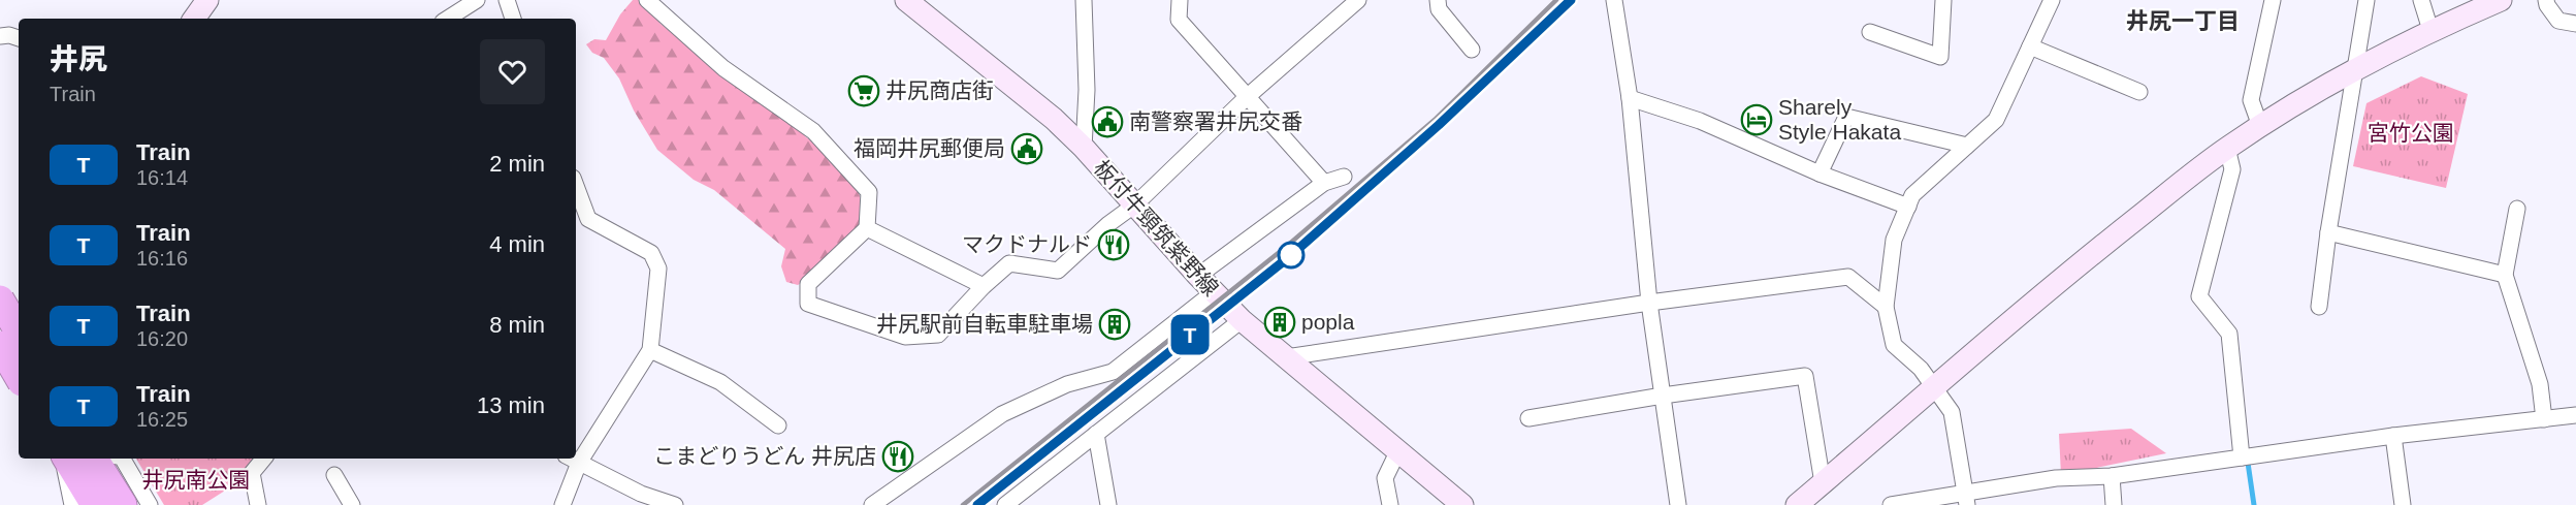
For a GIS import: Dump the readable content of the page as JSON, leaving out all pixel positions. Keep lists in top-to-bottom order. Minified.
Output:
{"streets":{"street":["板付牛頸筑紫野線"]},"districts":["井尻一丁目"],"parks":["宮竹公園","井尻南公園"],"places":{"supermarket":["井尻商店街"],"hotel":["Sharely Style Hakata"],"public building":["南警察署井尻交番","福岡井尻郵便局"],"restaurant":["マクドナルド","こまどりうどん 井尻店"],"building":["popla","井尻駅前自転車駐車場"]},"page":{"on_map":"T","heading":["井尻","Train"],"list":[{"mark":"T","name":"Train","note":"16:14","value":"2 min"},{"mark":"T","name":"Train","note":"16:16","value":"4 min"},{"mark":"T","name":"Train","note":"16:20","value":"8 min"},{"mark":"T","name":"Train","note":"16:25","value":"13 min"}]}}
